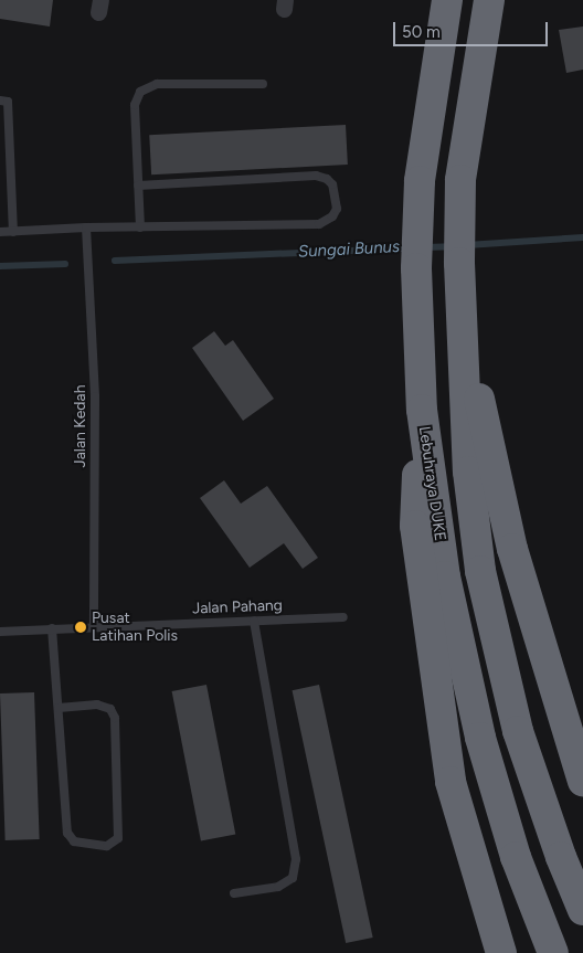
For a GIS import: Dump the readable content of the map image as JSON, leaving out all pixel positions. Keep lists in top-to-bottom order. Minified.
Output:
{"streets":{"highway":["Lebuhraya DUKE"],"lane":["Jalan Kedah","Jalan Pahang"]},"crossings":[["Jalan Kedah","Jalan Pahang"]],"water":["Sungai Bunus"],"places":["Pusat Latihan Polis"],"scale_bar":"50 m"}
